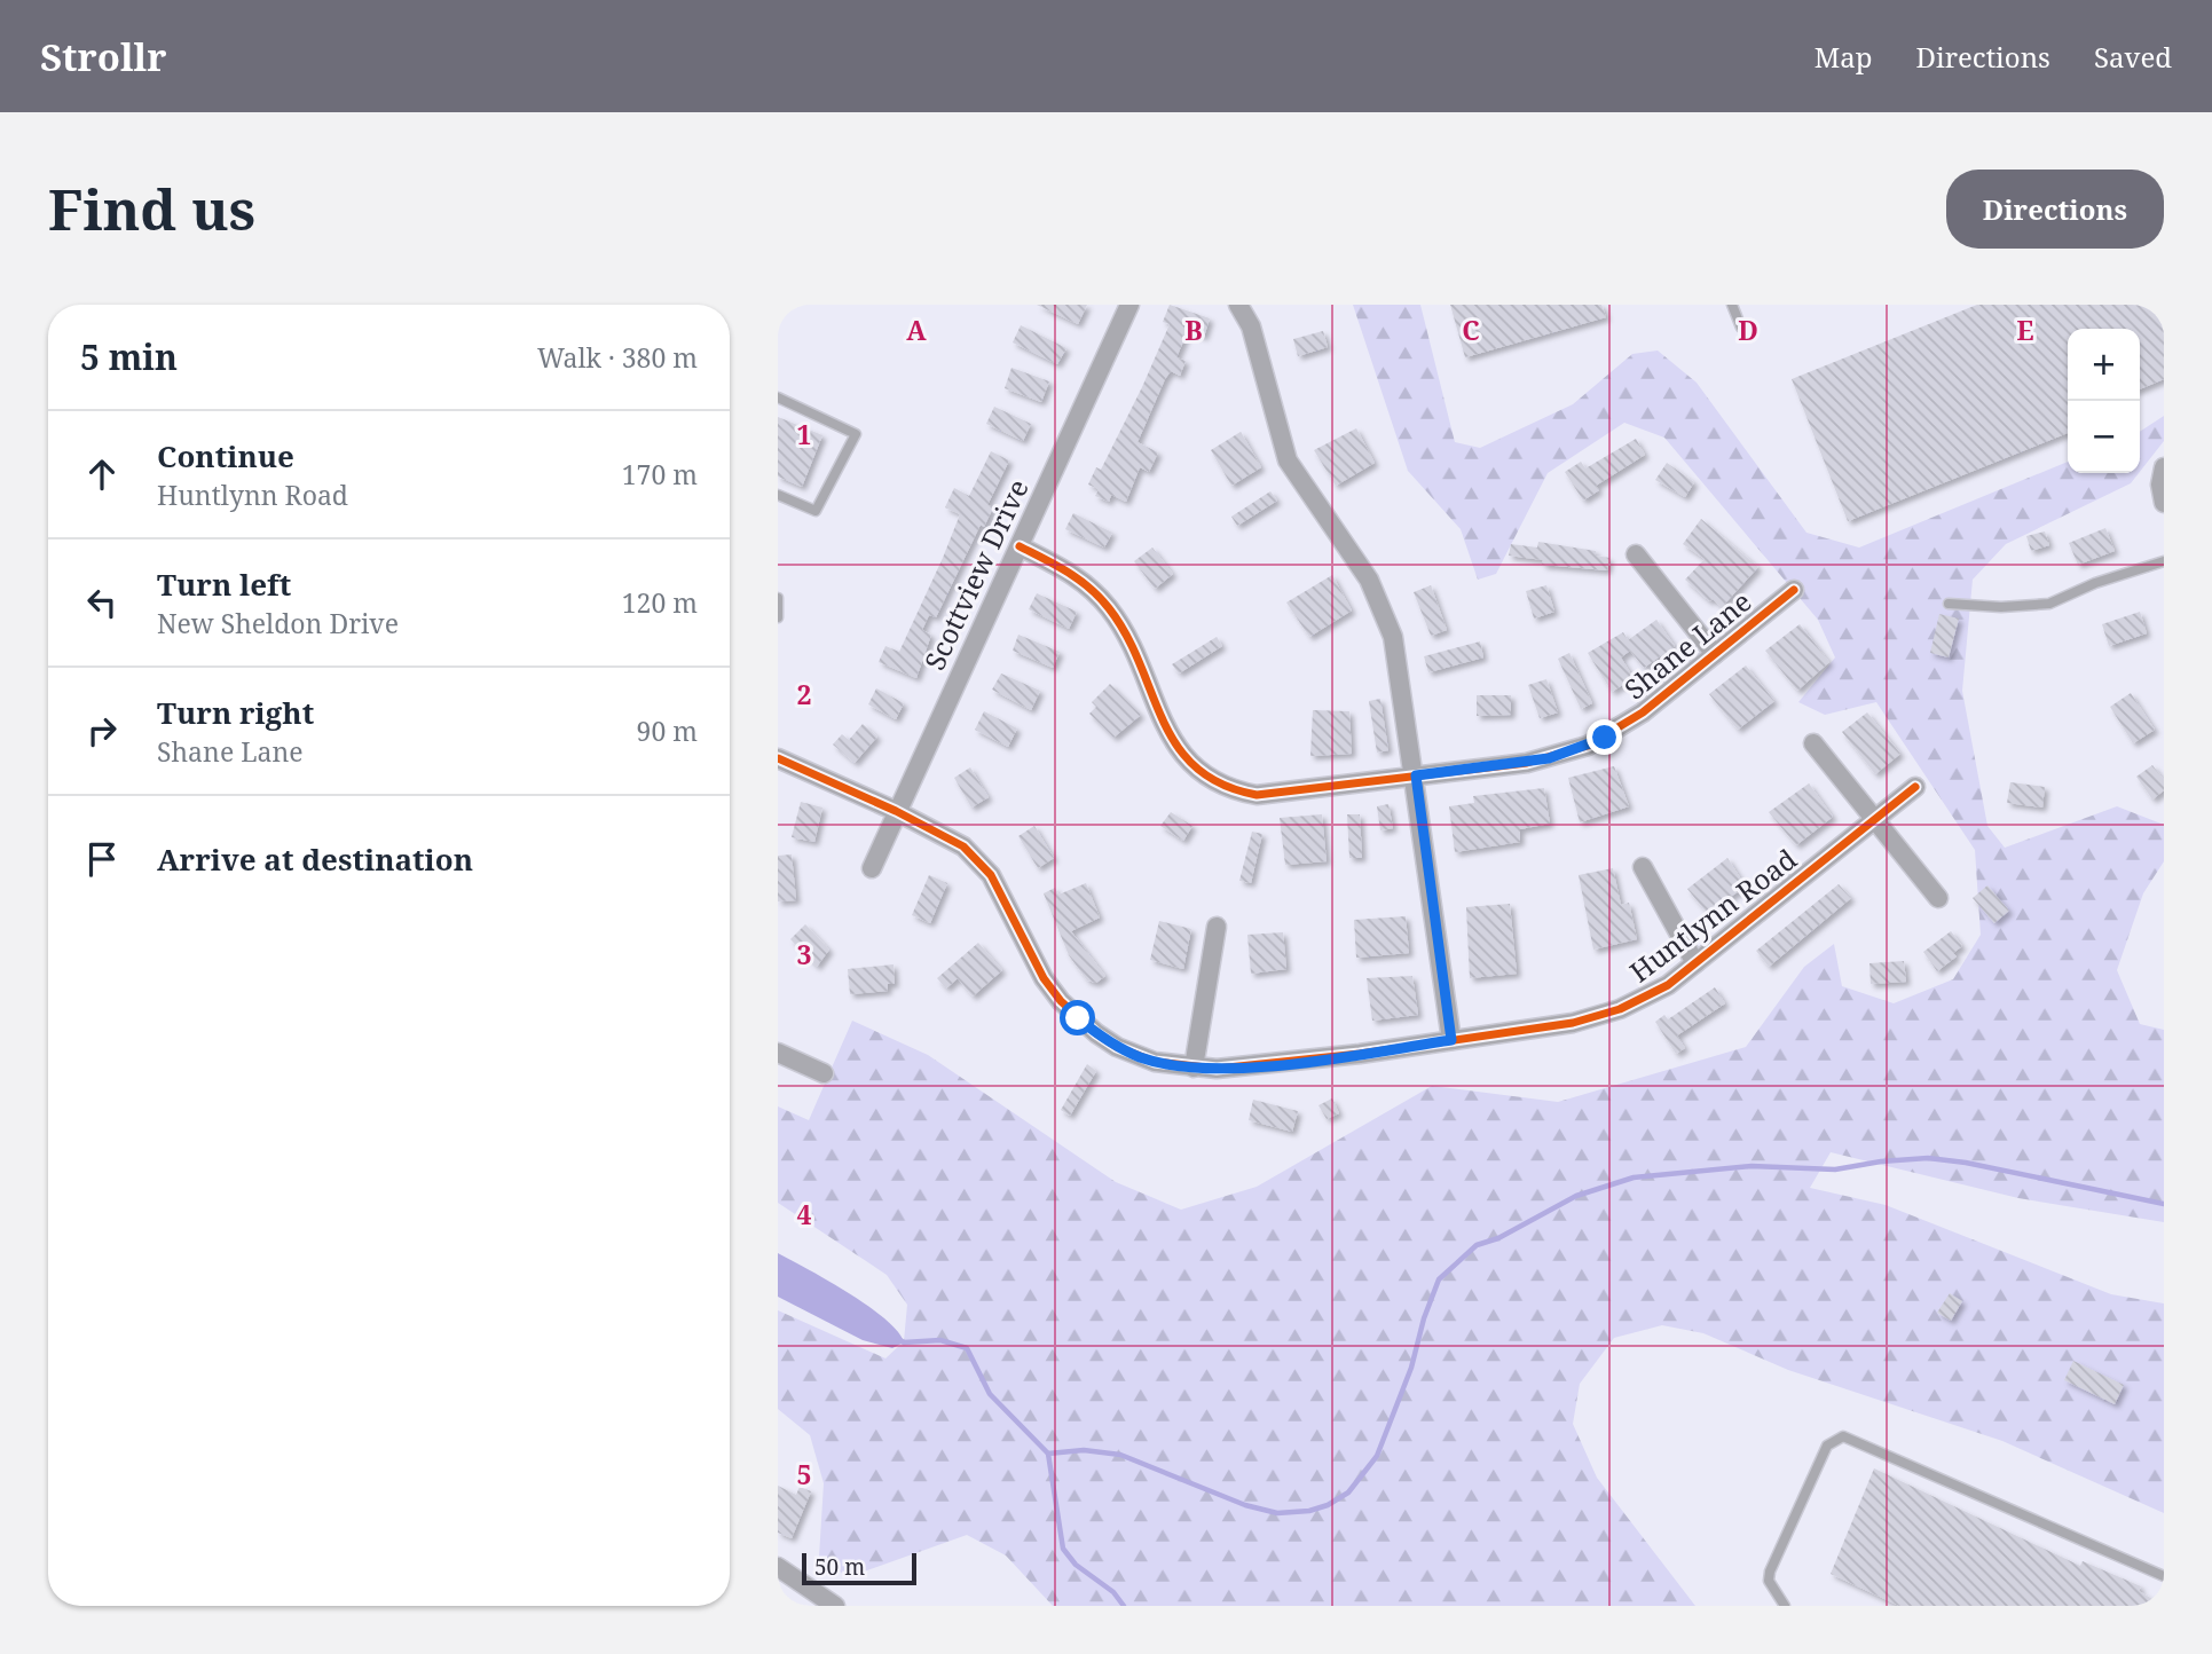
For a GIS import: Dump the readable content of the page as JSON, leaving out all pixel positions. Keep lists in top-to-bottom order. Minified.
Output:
{"streets":{"street":["Scottview Drive","Shane Lane","Huntlynn Road"]},"crossings":[["Scottview Drive","Shane Lane"],["Scottview Drive","Huntlynn Road"]],"scale_bar":"50 m","page":{"header":"Strollr","nav":["Map","Directions","Saved"],"buttons":"Directions","title":"Find us","heading":["5 min","Walk · 380 m"],"map_buttons":["+","−"],"list":[["Continue","Huntlynn Road","170 m"],["Turn left","New Sheldon Drive","120 m"],["Turn right","Shane Lane","90 m"],"Arrive at destination"],"scale":"50 m"},"grid":{"columns":["A","B","C","D","E"],"rows":["1","2","3","4","5"]}}
